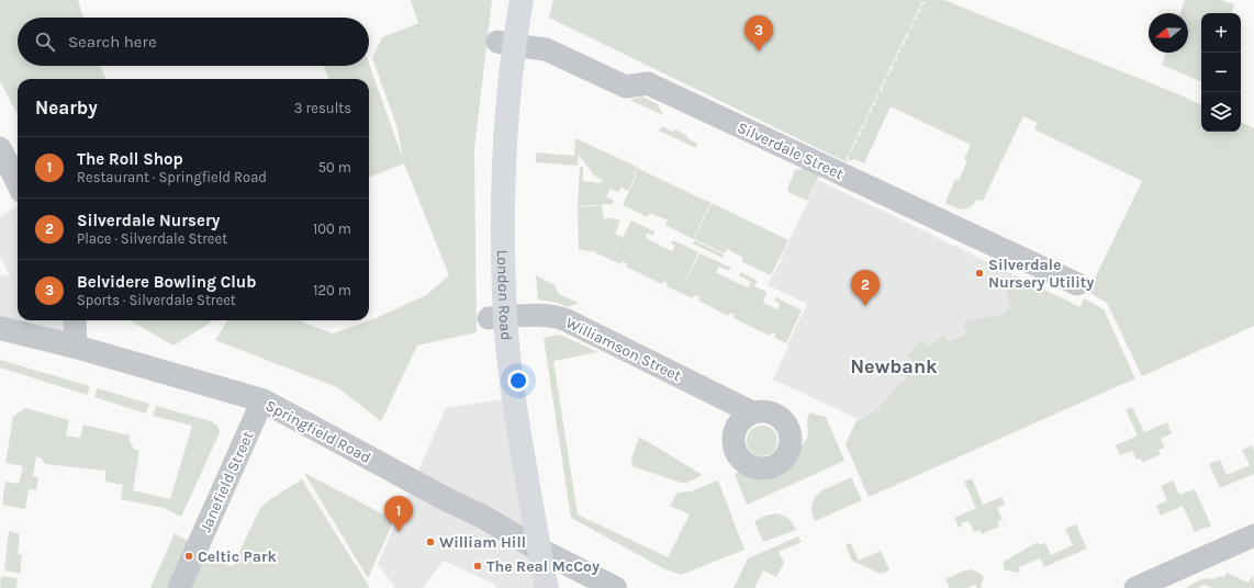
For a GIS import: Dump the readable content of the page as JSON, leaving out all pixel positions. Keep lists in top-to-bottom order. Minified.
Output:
{"streets":{"main road":["London Road"],"street":["Silverdale Street","Williamson Street","Springfield Road","Janefield Street"]},"crossings":[["Silverdale Street","London Road"],["London Road","Williamson Street"],["London Road","Springfield Road"],["Springfield Road","Janefield Street"]],"districts":["Newbank"],"places":["Silverdale Nursery Utility","William Hill","Celtic Park","The Real McCoy"],"north":"left","page":{"map_buttons":["+","−"],"pins":["3","2","1"],"search":"Search here","heading":["Nearby","3 results"],"list":[{"mark":"1","name":"The Roll Shop","note":"Restaurant · Springfield Road","value":"50 m"},{"mark":"2","name":"Silverdale Nursery","note":"Place · Silverdale Street","value":"100 m"},{"mark":"3","name":"Belvidere Bowling Club","note":"Sports · Silverdale Street","value":"120 m"}]}}
